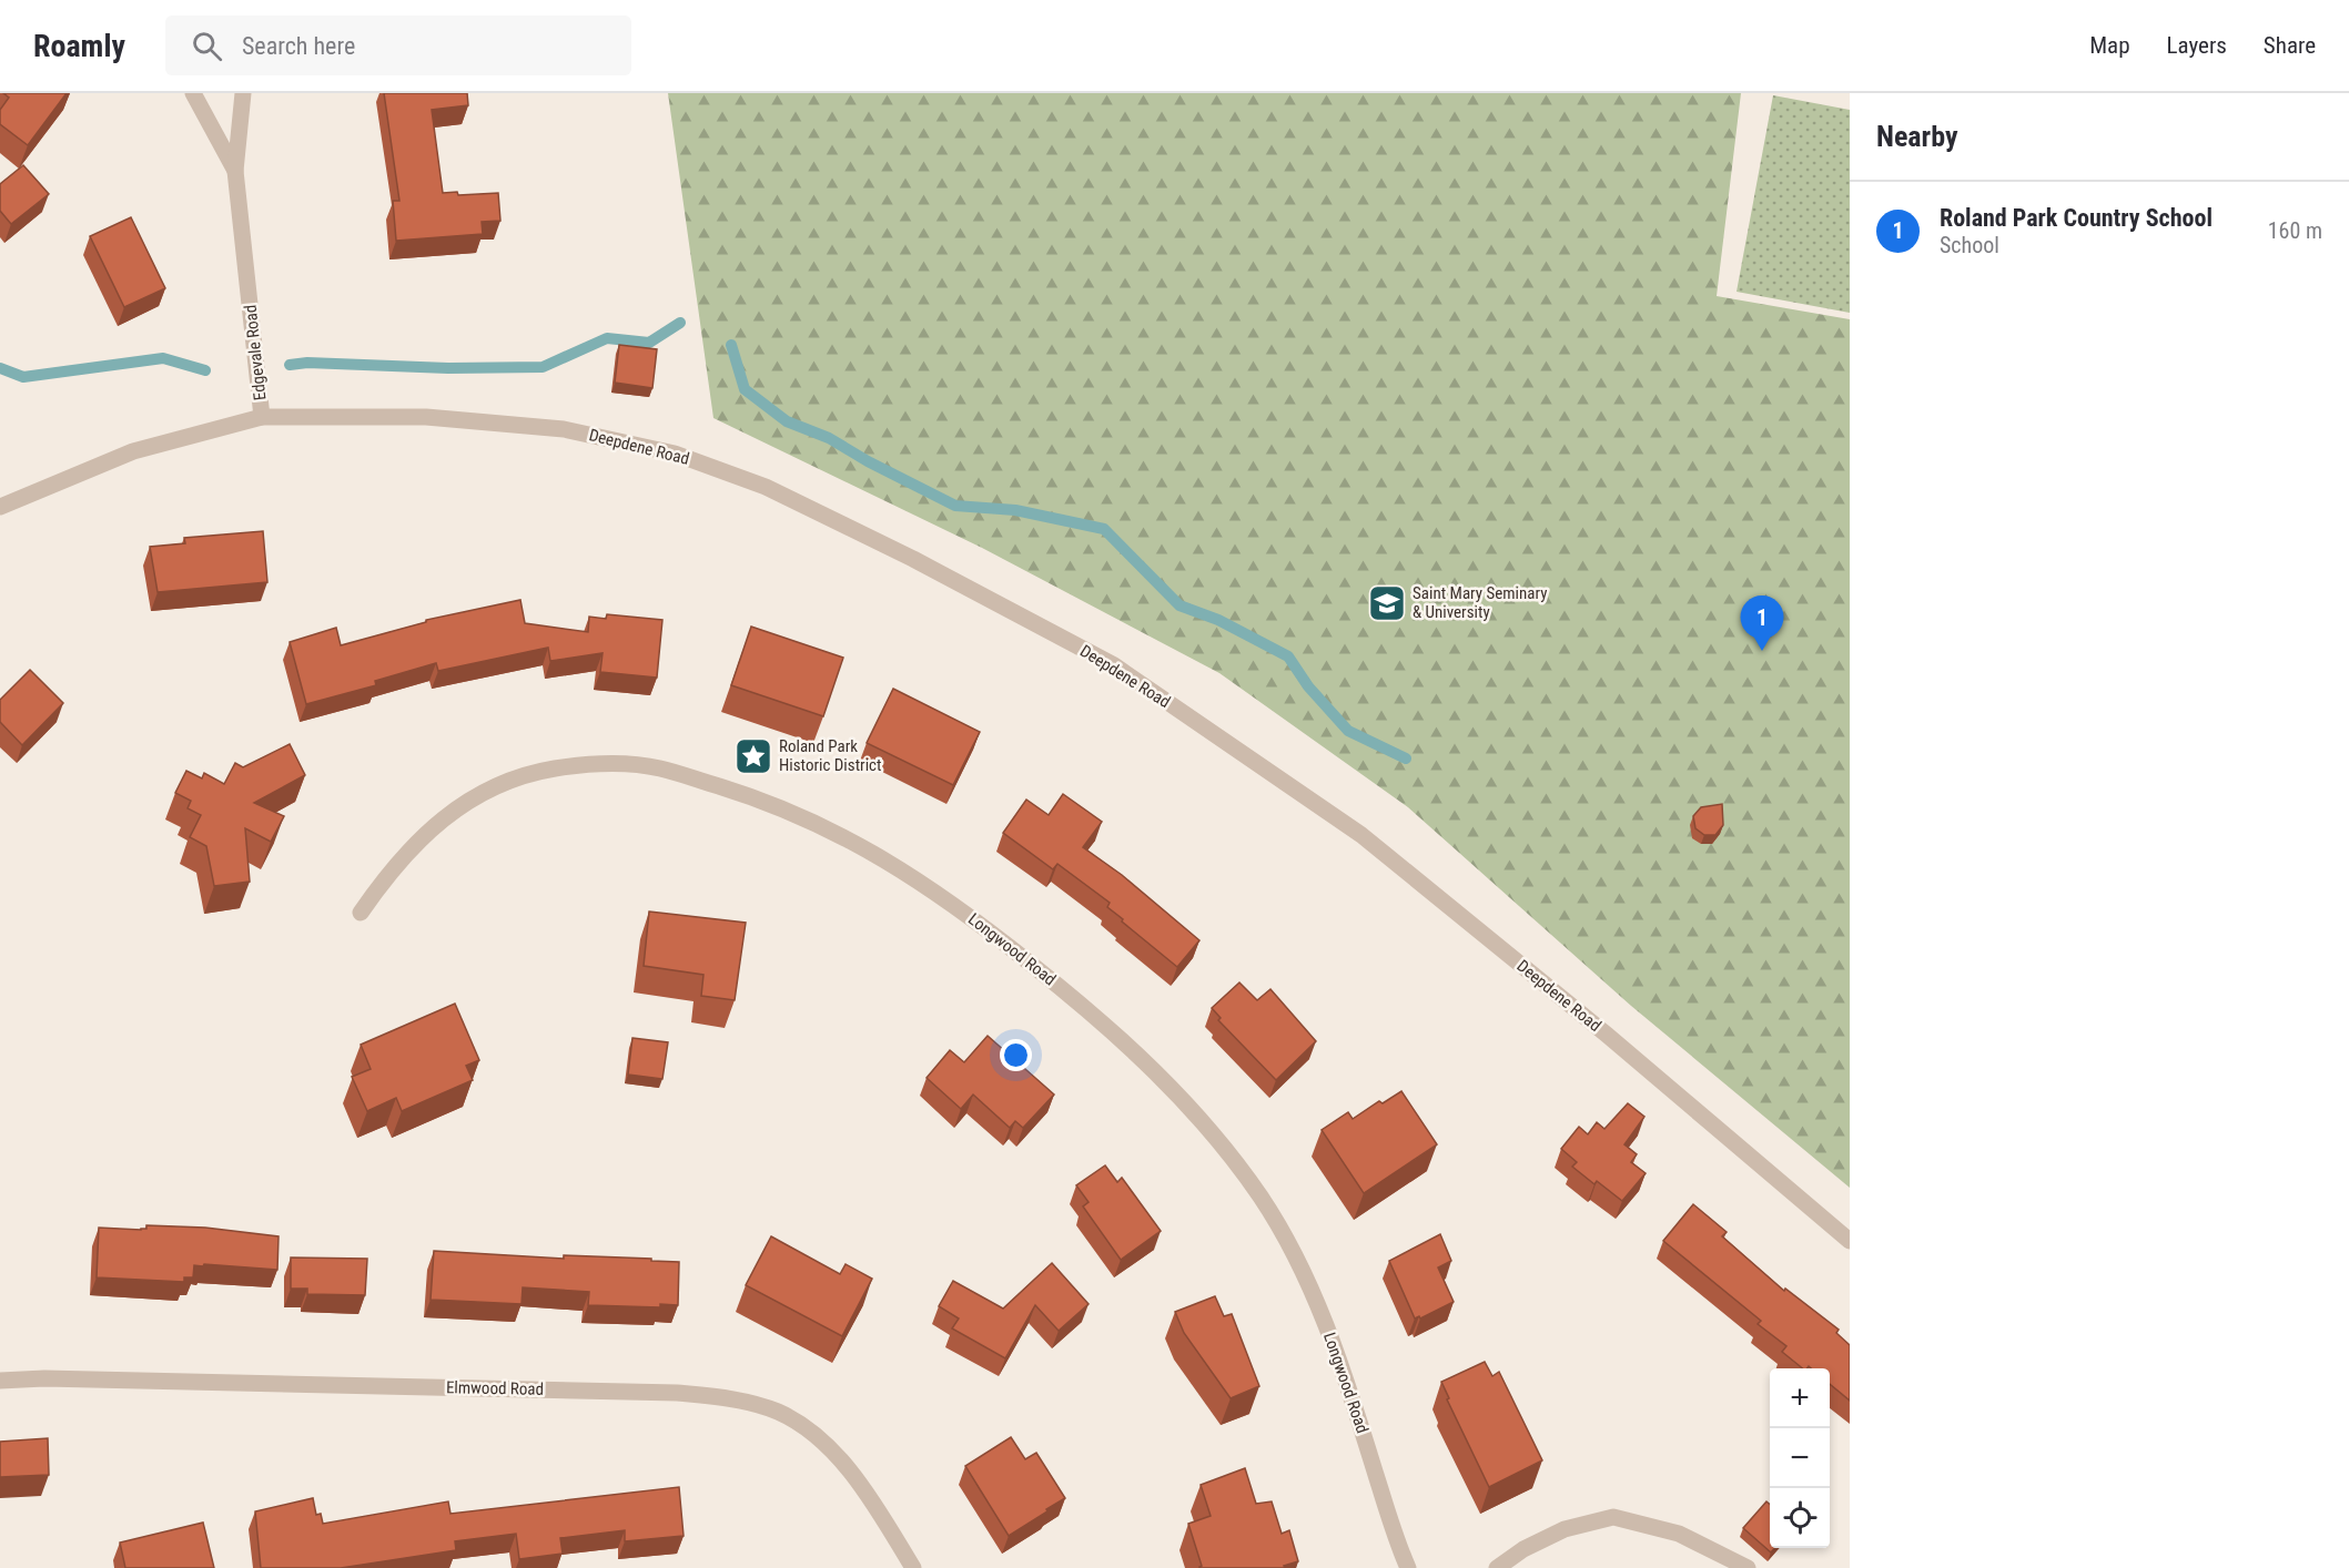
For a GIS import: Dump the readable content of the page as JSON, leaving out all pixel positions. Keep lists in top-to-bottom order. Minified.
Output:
{"streets":{"street":["Edgevale Road","Deepdene Road","Longwood Road","Elmwood Road"]},"crossings":[["Edgevale Road","Deepdene Road"]],"places":{"school or university":["Saint Mary Seminary & University"],"place":["Roland Park Historic District"]},"page":{"header":"Roamly","search":"Search here","nav":["Map","Layers","Share"],"heading":"Nearby","list":[{"mark":"1","name":"Roland Park Country School","note":"School","value":"160 m"}],"pins":"1","map_buttons":["+","−"]}}
